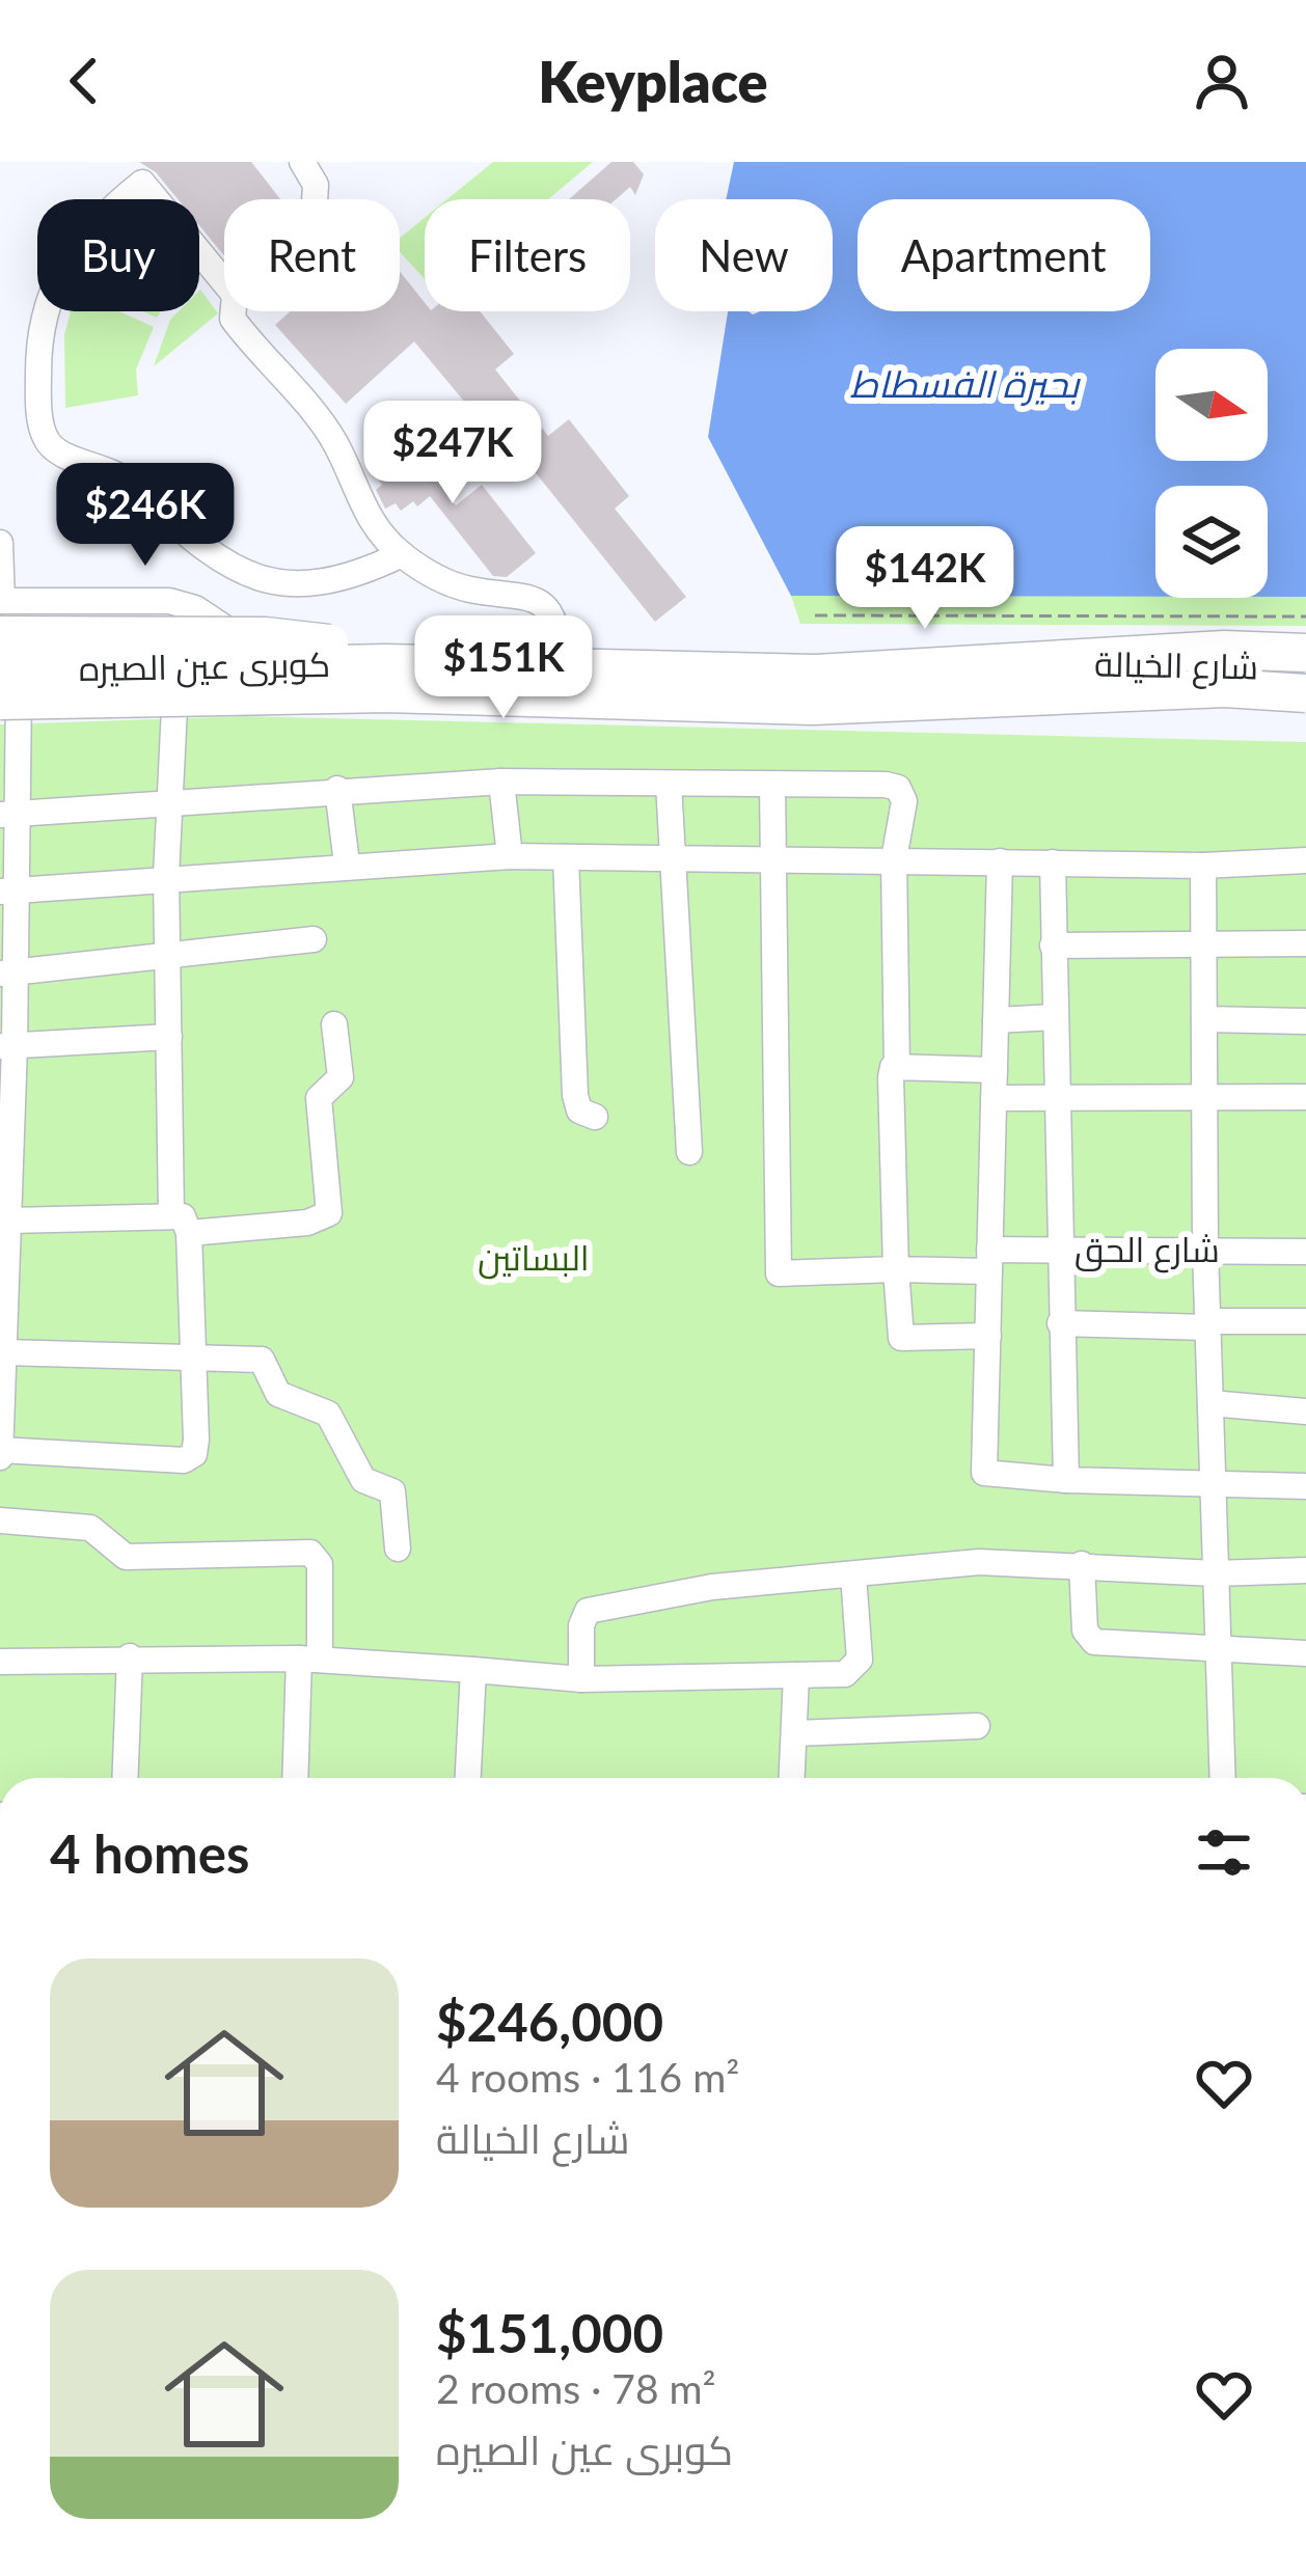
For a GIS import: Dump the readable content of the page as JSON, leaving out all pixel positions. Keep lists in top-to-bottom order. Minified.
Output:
{"streets":{"highway":["كوبرى عين الصيره"],"street":["شارع الخيالة","شارع الحق"]},"crossings":[["شارع الخيالة","كوبرى عين الصيره"]],"water":["بحيرة الفسطاط"],"parks":["البساتين"],"north":"right","page":{"header":"Keyplace","chip":["Buy","Rent","Filters","New","Apartment"],"price":["$247K","$246K","$142K","$151K"],"heading":"4 homes","list":[{"name":"$246,000","note":"4 rooms · 116 m² · شارع الخيالة"},{"name":"$151,000","note":"2 rooms · 78 m² · كوبرى عين الصيره"}]}}
